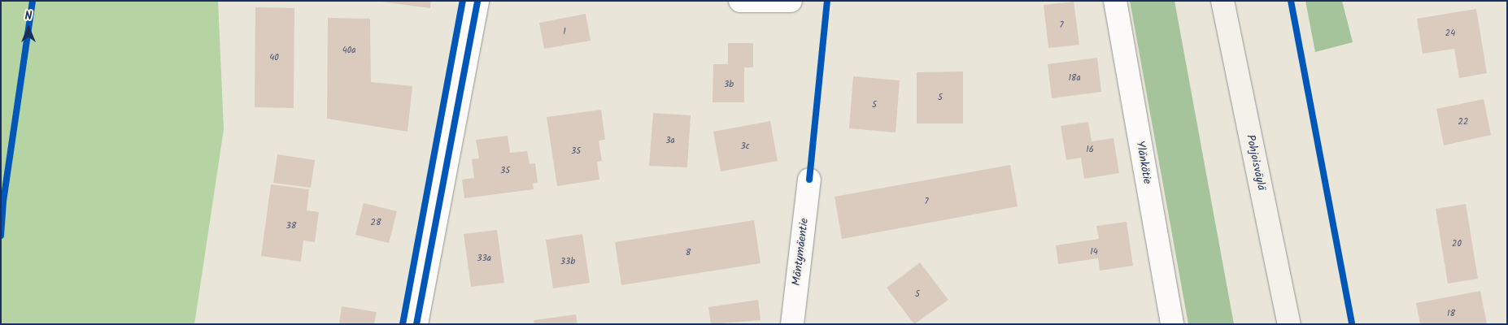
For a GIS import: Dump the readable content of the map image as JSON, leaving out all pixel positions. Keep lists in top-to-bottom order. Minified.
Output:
{"streets":{"main road":["Pohjoisväylä"],"street":["Ylänkötie","Mäntymäentie"]},"house_numbers":["7","1","24","40a","40","18a","3b","5","5","22","3a","3c","16","35","35","7","28","38","20","14","8","33a","33b","5","18"],"north":"top"}
